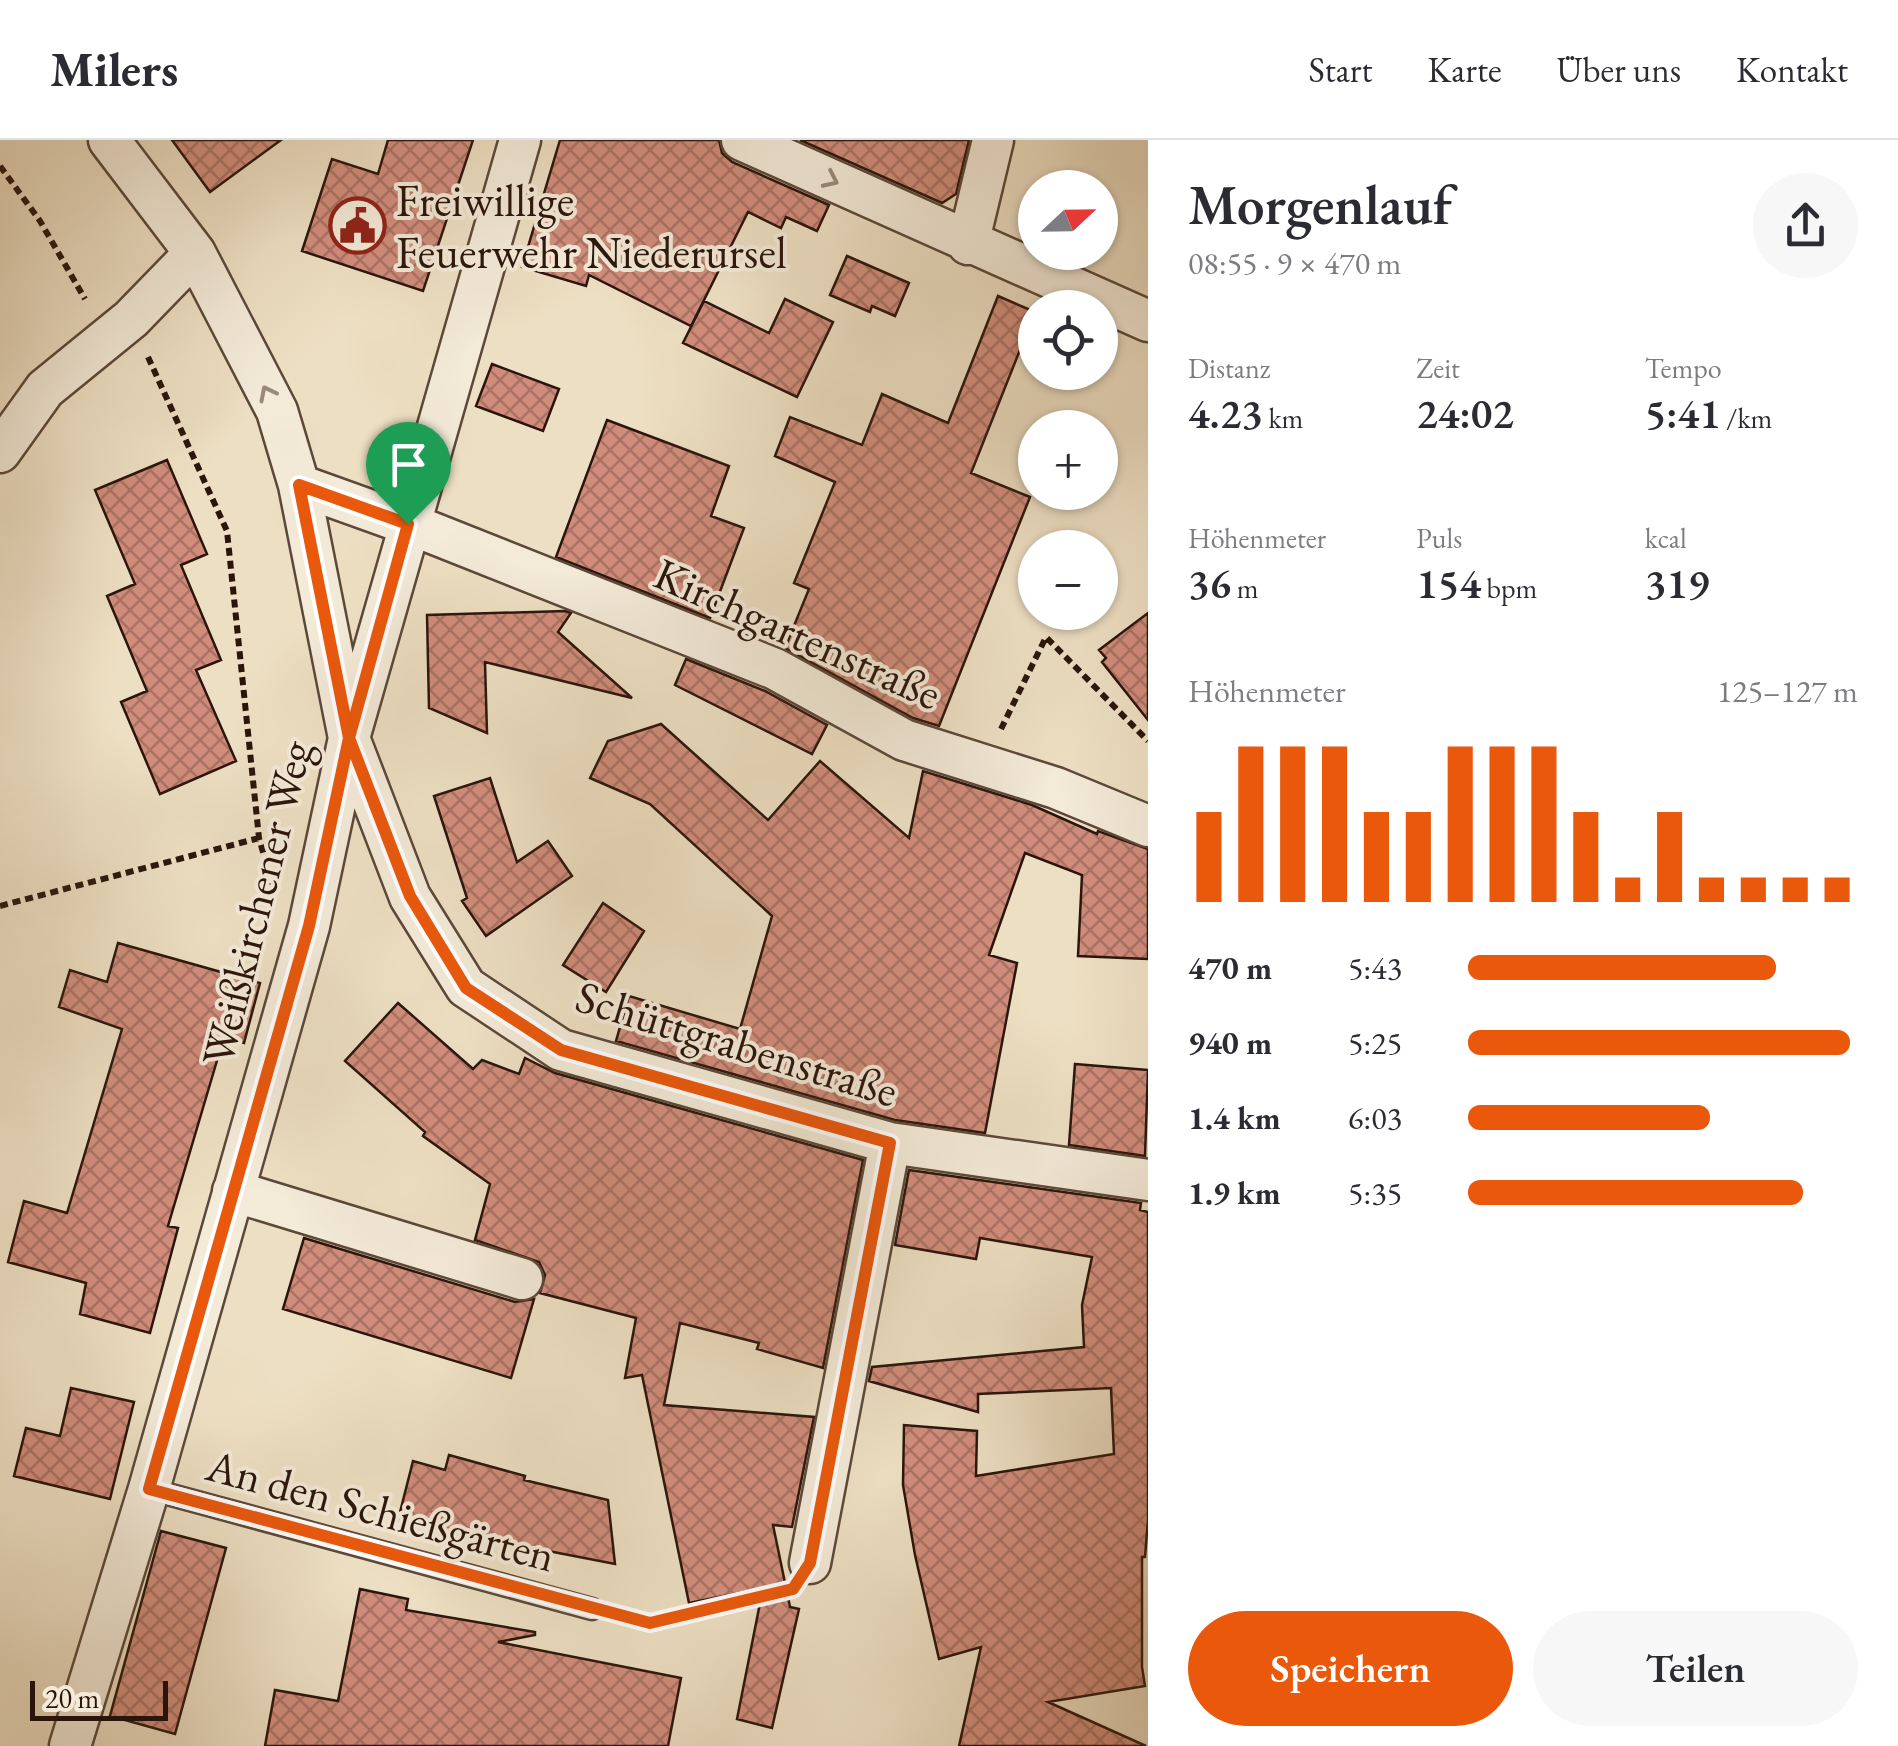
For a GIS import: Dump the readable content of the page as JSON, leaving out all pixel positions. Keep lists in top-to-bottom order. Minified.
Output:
{"streets":{"street":["Kirchgartenstraße","Weißkirchener Weg","Schüttgrabenstraße"],"lane":["An den Schießgärten"]},"crossings":[["Kirchgartenstraße","Weißkirchener Weg"],["Weißkirchener Weg","Schüttgrabenstraße"],["Weißkirchener Weg","An den Schießgärten"]],"places":{"public building":["Freiwillige Feuerwehr Niederursel"]},"scale_bar":"20 m","north":"right","page":{"header":"Milers","nav":["Start","Karte","Über uns","Kontakt"],"heading":["Morgenlauf","08:55 · 9 × 470 m"],"map_buttons":["+","−"],"stats":[["Distanz","4.23 km"],["Zeit","24:02"],["Tempo","5:41 /km"],["Höhenmeter","36 m"],["Puls","154 bpm"],["kcal","319"]],"chart":["Höhenmeter","125–127 m"],"list":[{"name":"470 m","note":"5:43"},{"name":"940 m","note":"5:25"},{"name":"1.4 km","note":"6:03"},{"name":"1.9 km","note":"5:35"}],"buttons":["Speichern","Teilen"],"scale":"20 m"}}
